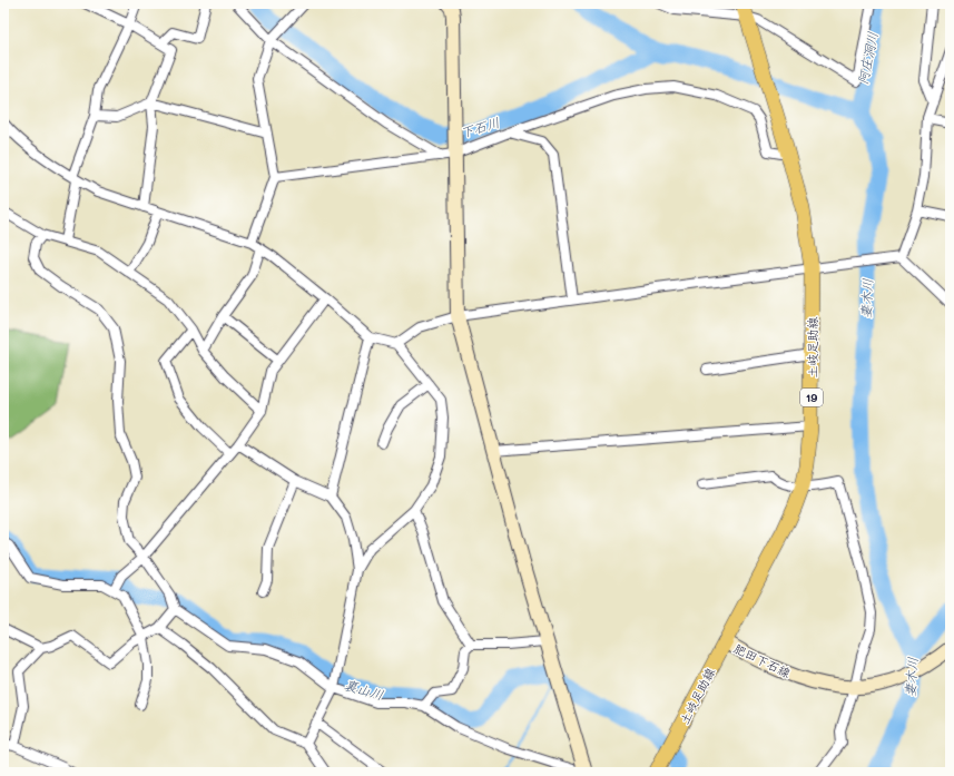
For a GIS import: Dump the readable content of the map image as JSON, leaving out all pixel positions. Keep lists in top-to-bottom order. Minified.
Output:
{"streets":{"main road":["土岐足助線","19"],"street":["肥田下石線"]},"crossings":[["土岐足助線","肥田下石線"]],"water":["阿庄洞川","下石川","妻木川","裏山川"]}
